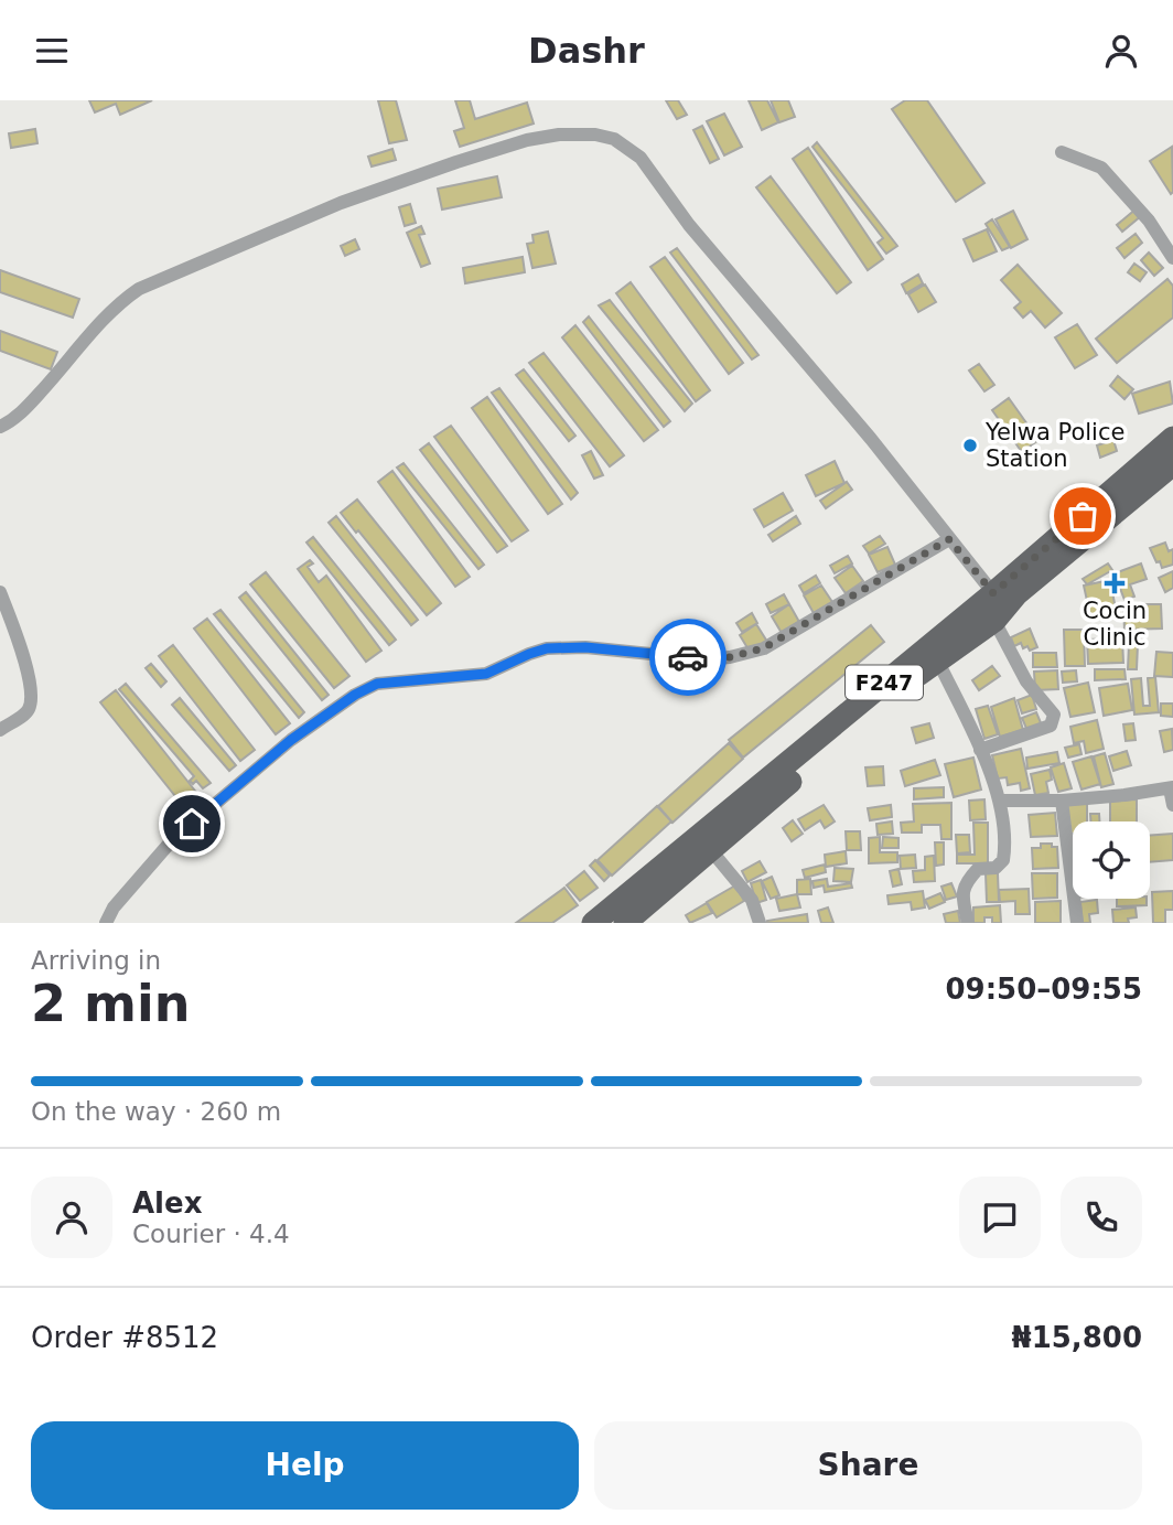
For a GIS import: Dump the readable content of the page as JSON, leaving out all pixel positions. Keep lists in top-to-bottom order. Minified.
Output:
{"streets":{"main road":["F247"]},"places":{"other":["Yelwa Police Station"],"health":["Cocin Clinic"]},"page":{"header":"Dashr","heading":["2 min","Arriving in","09:50–09:55"],"panel":["Alex","Courier · 4.4","Order #8512","₦15,800"],"bar":"On the way · 260 m","buttons":["Help","Share"]}}
